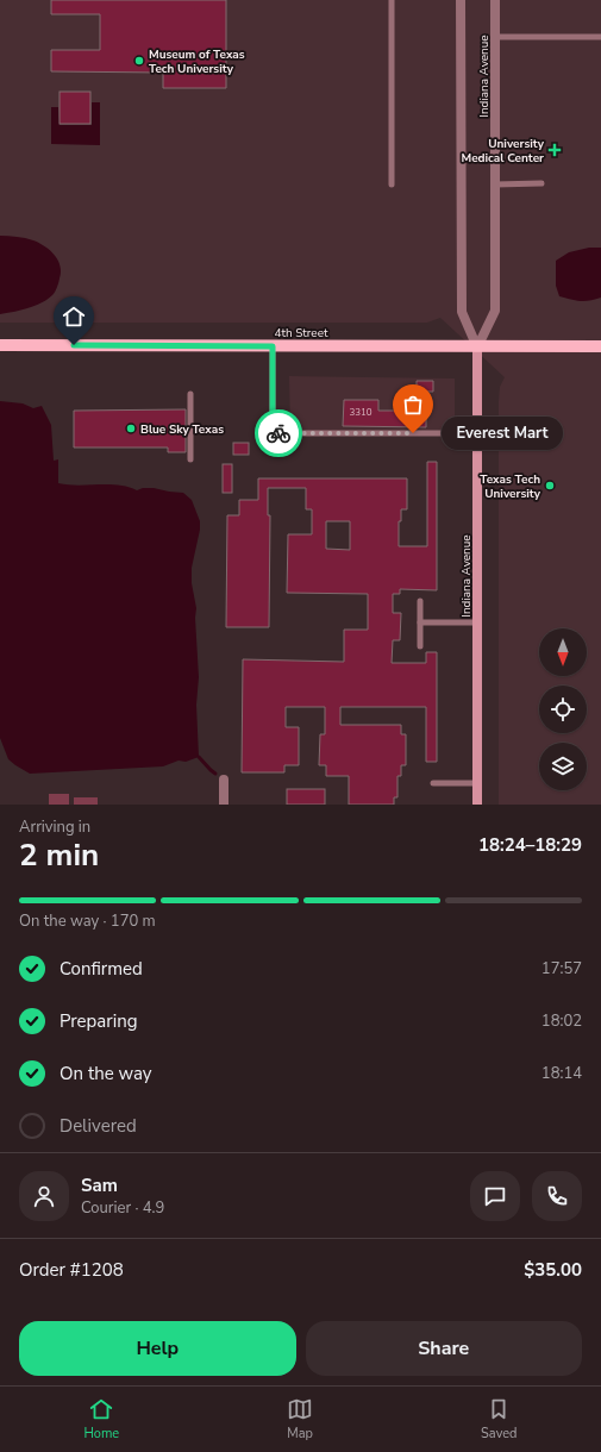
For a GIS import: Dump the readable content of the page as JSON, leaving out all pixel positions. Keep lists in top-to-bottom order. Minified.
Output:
{"streets":{"main road":["Indiana Avenue","4th Street"]},"crossings":[["Indiana Avenue","4th Street"]],"places":{"other":["Museum of Texas Tech University","Blue Sky Texas","Everest Mart","Texas Tech University"],"health":["University Medical Center"]},"house_numbers":["3310"],"north":"bottom","page":{"bubble":"Everest Mart","heading":["2 min","Arriving in","18:24–18:29"],"panel":["Sam","Courier · 4.9","Order #1208","$35.00"],"bar":"On the way · 170 m","list":[["Confirmed","17:57"],["Preparing","18:02"],["On the way","18:14"],"Delivered"],"buttons":["Help","Share"],"tabs":["Home","Map","Saved"]}}
